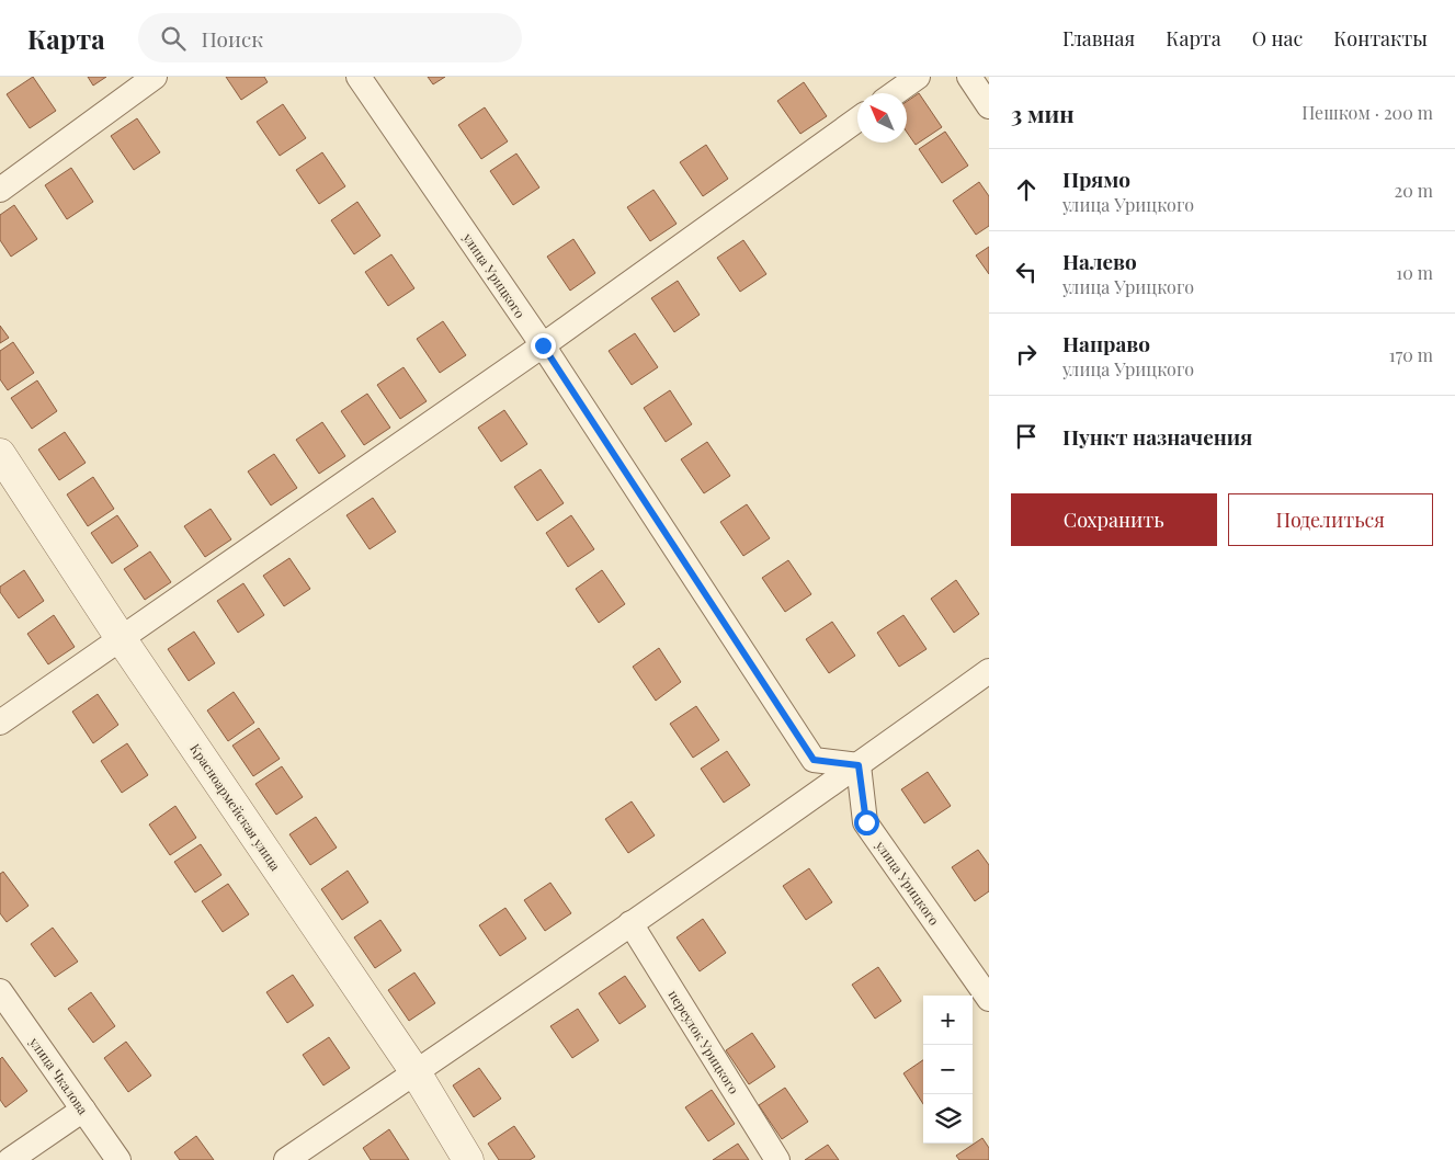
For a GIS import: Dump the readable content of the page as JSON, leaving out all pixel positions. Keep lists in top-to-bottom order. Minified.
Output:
{"streets":{"street":["улица Урицкого","Красноармейская улица","переулок Урицкого","улица Чкалова"]},"north":"top left","page":{"header":"Карта","search":"Поиск","nav":["Главная","Карта","О нас","Контакты"],"heading":["3 мин","Пешком · 200 m"],"list":[["Прямо","улица Урицкого","20 m"],["Налево","улица Урицкого","10 m"],["Направо","улица Урицкого","170 m"],"Пункт назначения"],"buttons":["Сохранить","Поделиться"],"map_buttons":["+","−"]}}
